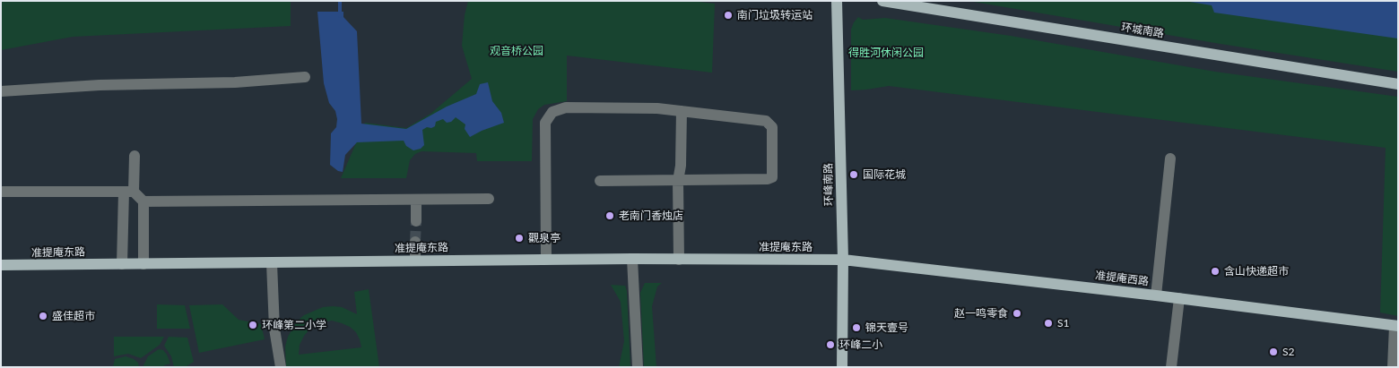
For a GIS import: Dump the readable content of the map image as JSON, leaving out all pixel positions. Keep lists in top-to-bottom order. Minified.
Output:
{"streets":{"main road":["环城南路","环峰南路","准提庵东路","准提庵西路"]},"crossings":[["环峰南路","准提庵东路"],["环峰南路","准提庵西路"],["准提庵东路","准提庵西路"]],"parks":["观音桥公园","得胜河休闲公园"],"places":["南门垃圾转运站","国际花城","老南门香烛店","觀泉亭","含山快递超市","赵一鸣零食","盛佳超市","S1","环峰第二小学","锦天壹号","环峰二小","S2"]}
